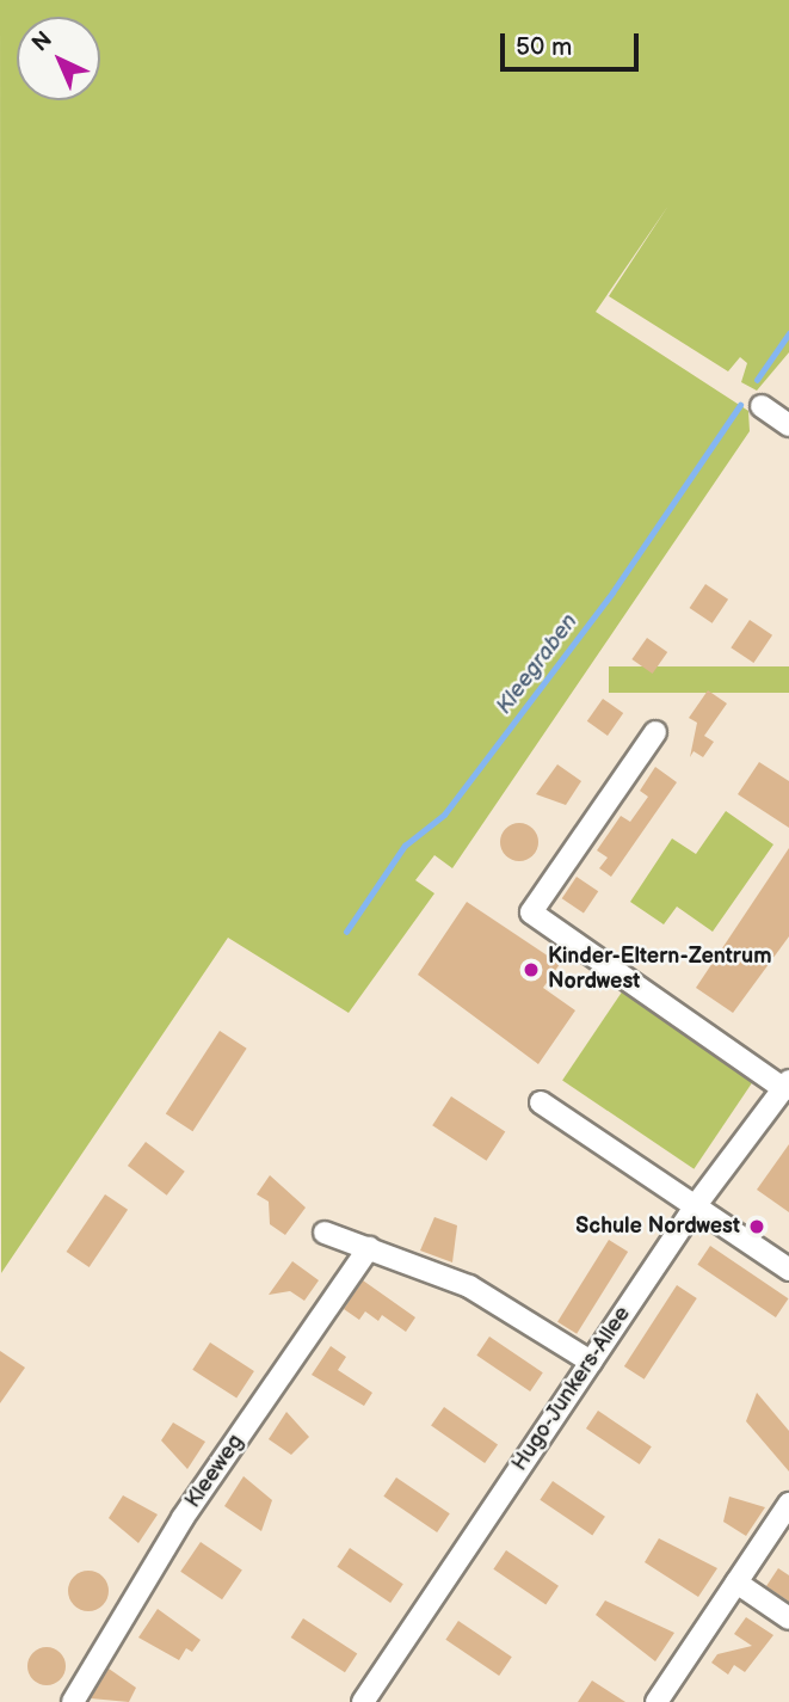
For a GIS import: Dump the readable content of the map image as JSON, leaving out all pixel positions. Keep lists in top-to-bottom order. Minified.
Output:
{"streets":{"street":["Hugo-Junkers-Allee","Kleeweg"]},"water":["Kleegraben"],"places":["Kinder-Eltern-Zentrum Nordwest","Schule Nordwest"],"scale_bar":"50 m","north":"top left"}
